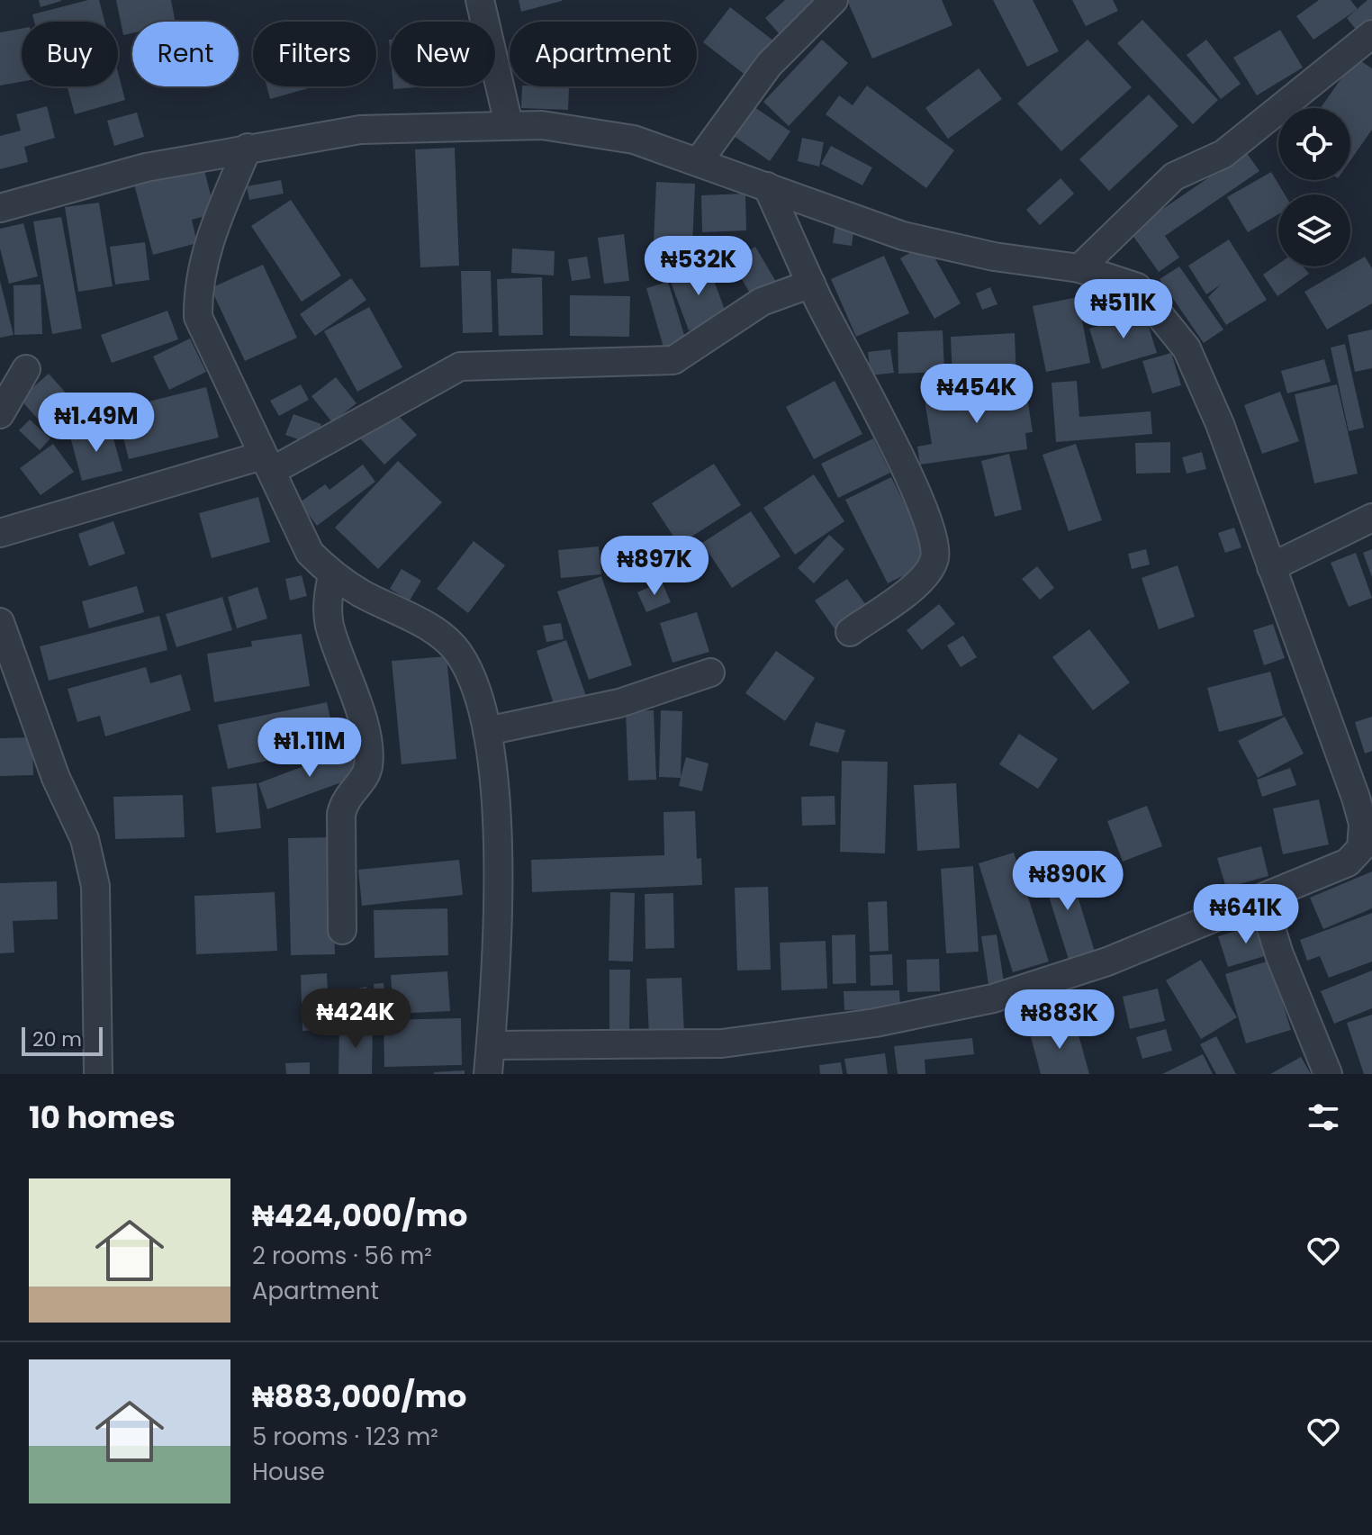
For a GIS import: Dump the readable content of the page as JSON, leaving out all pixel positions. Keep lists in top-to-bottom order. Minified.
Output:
{"scale_bar":"20 m","page":{"chip":["Buy","Rent","Filters","New","Apartment"],"price":["₦532K","₦511K","₦454K","₦1.49M","₦897K","₦1.11M","₦890K","₦641K","₦424K","₦883K"],"scale":"20 m","heading":"10 homes","list":[{"name":"₦424,000/mo","note":"2 rooms · 56 m² · Apartment"},{"name":"₦883,000/mo","note":"5 rooms · 123 m² · House"}]}}
